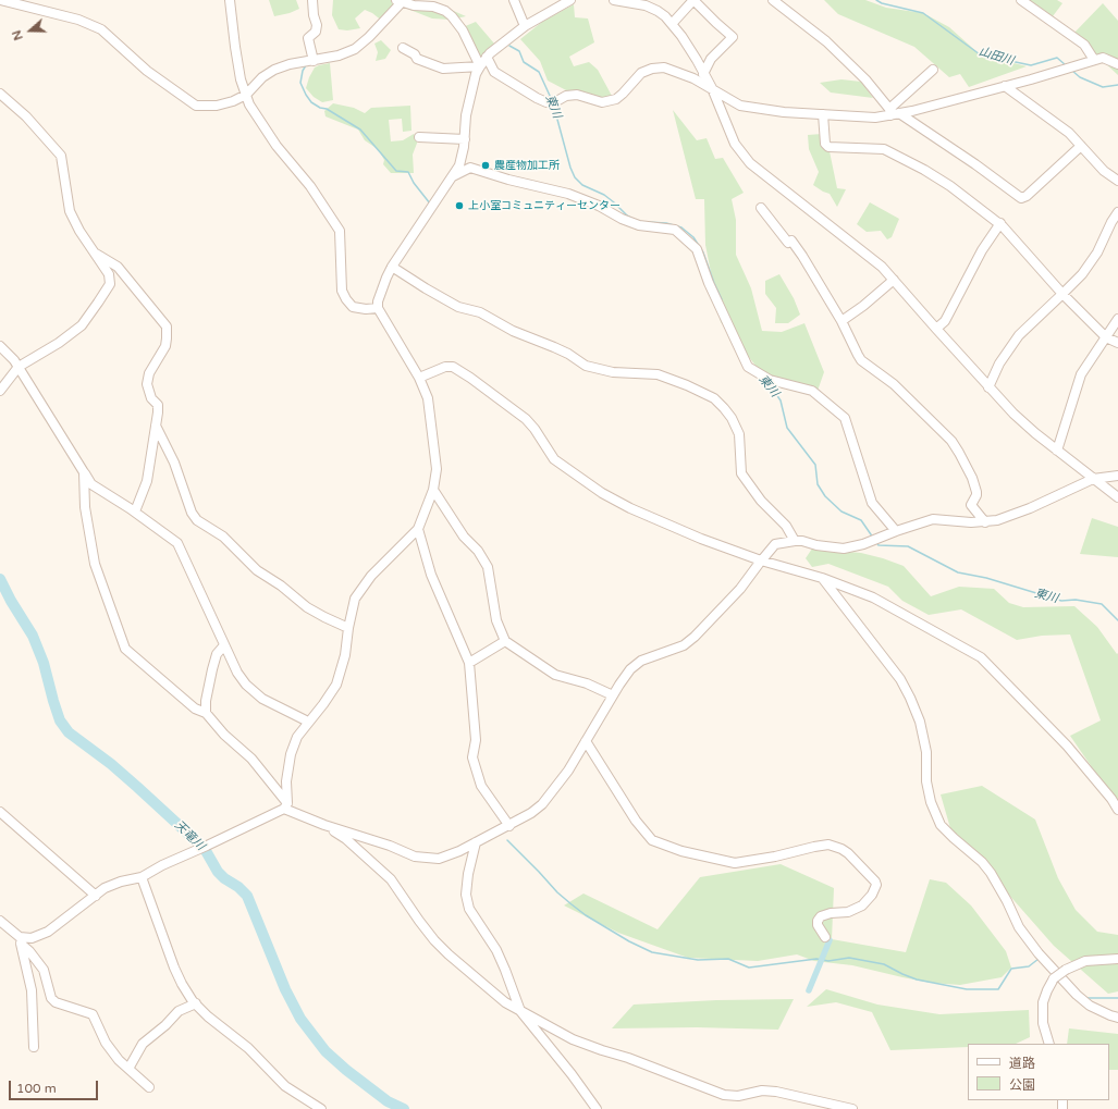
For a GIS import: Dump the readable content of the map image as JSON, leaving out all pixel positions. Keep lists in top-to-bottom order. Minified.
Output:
{"water":["山田川","東川","天竜川"],"places":["農産物加工所","上小室コミュニティーセンター"],"legend":["道路","公園"],"scale_bar":"100 m","north":"left"}
